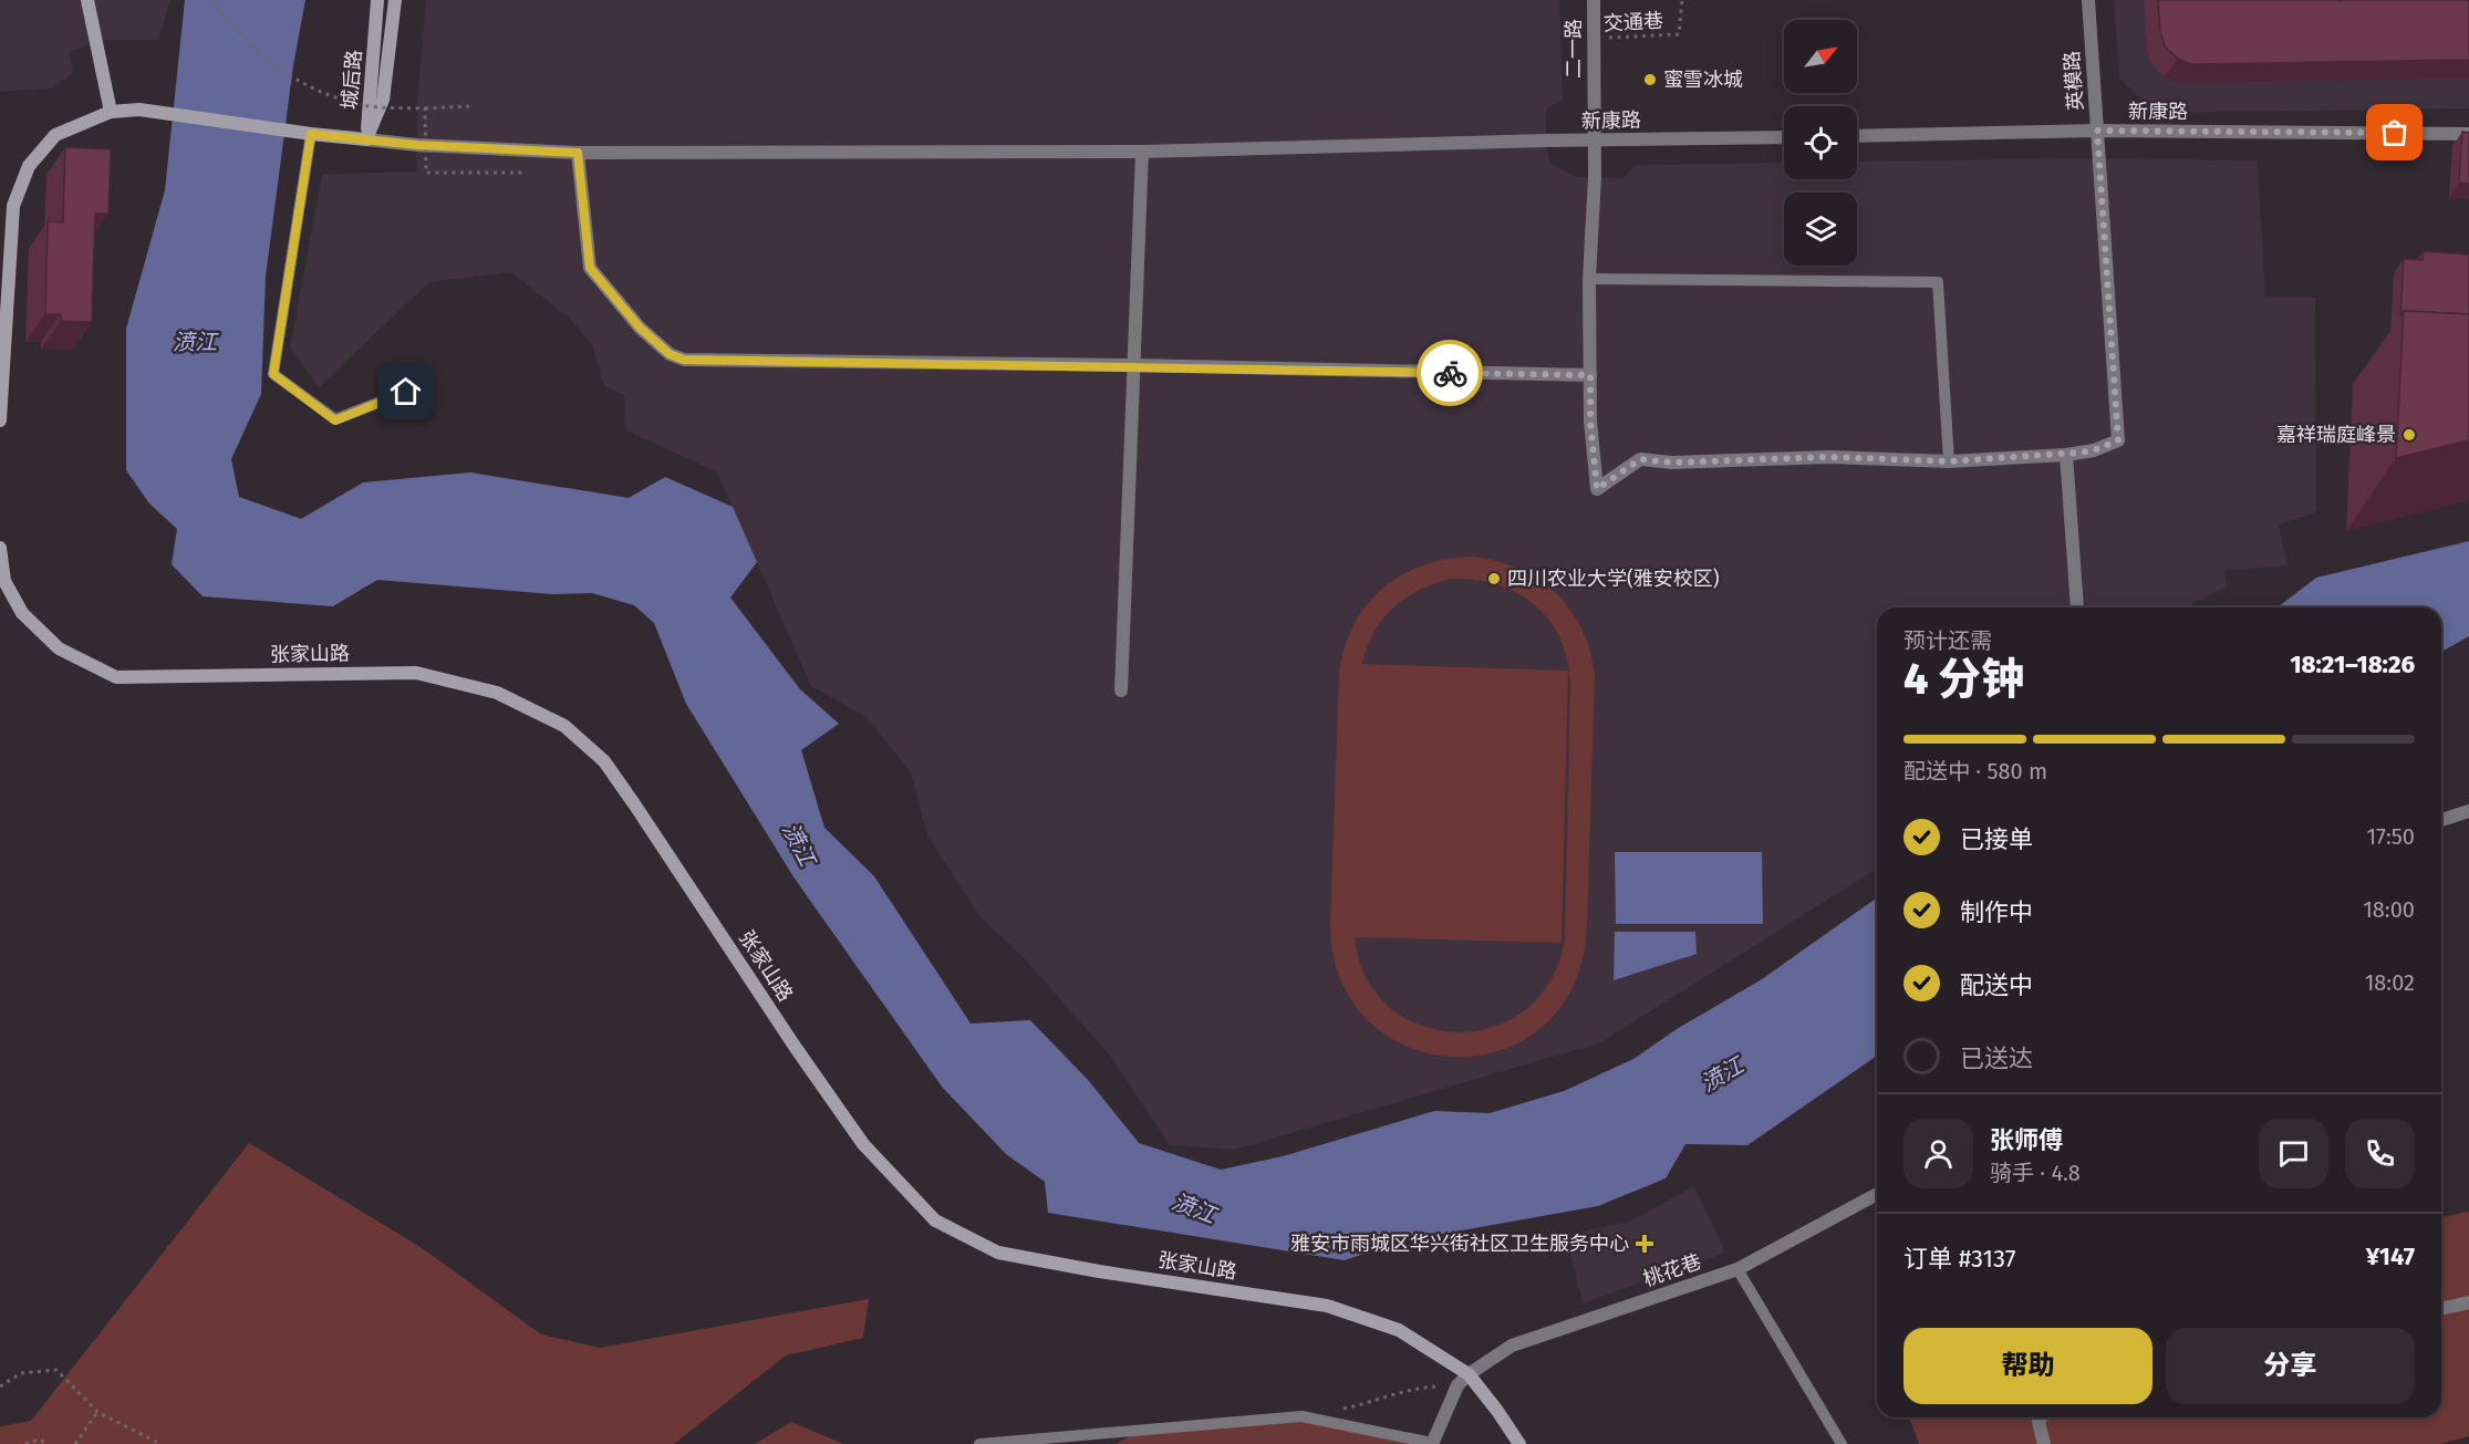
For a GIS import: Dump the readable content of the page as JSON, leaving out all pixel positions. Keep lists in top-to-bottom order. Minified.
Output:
{"streets":{"street":["二一路","城后路","英模路","新康路","张家山路","桃花巷"],"path":["交通巷"]},"crossings":[["交通巷","二一路"],["二一路","新康路"],["城后路","新康路"],["英模路","新康路"],["张家山路","桃花巷"]],"water":["𣸣江"],"places":{"other":["蜜雪冰城","嘉祥瑞庭峰景","四川农业大学(雅安校区)"],"health":["雅安市雨城区华兴街社区卫生服务中心"]},"north":"top right","page":{"heading":["4 分钟","预计还需","18:21–18:26"],"panel":["张师傅","骑手 · 4.8","订单 #3137","¥147"],"bar":"配送中 · 580 m","list":[["已接单","17:50"],["制作中","18:00"],["配送中","18:02"],"已送达"],"buttons":["帮助","分享"]}}
